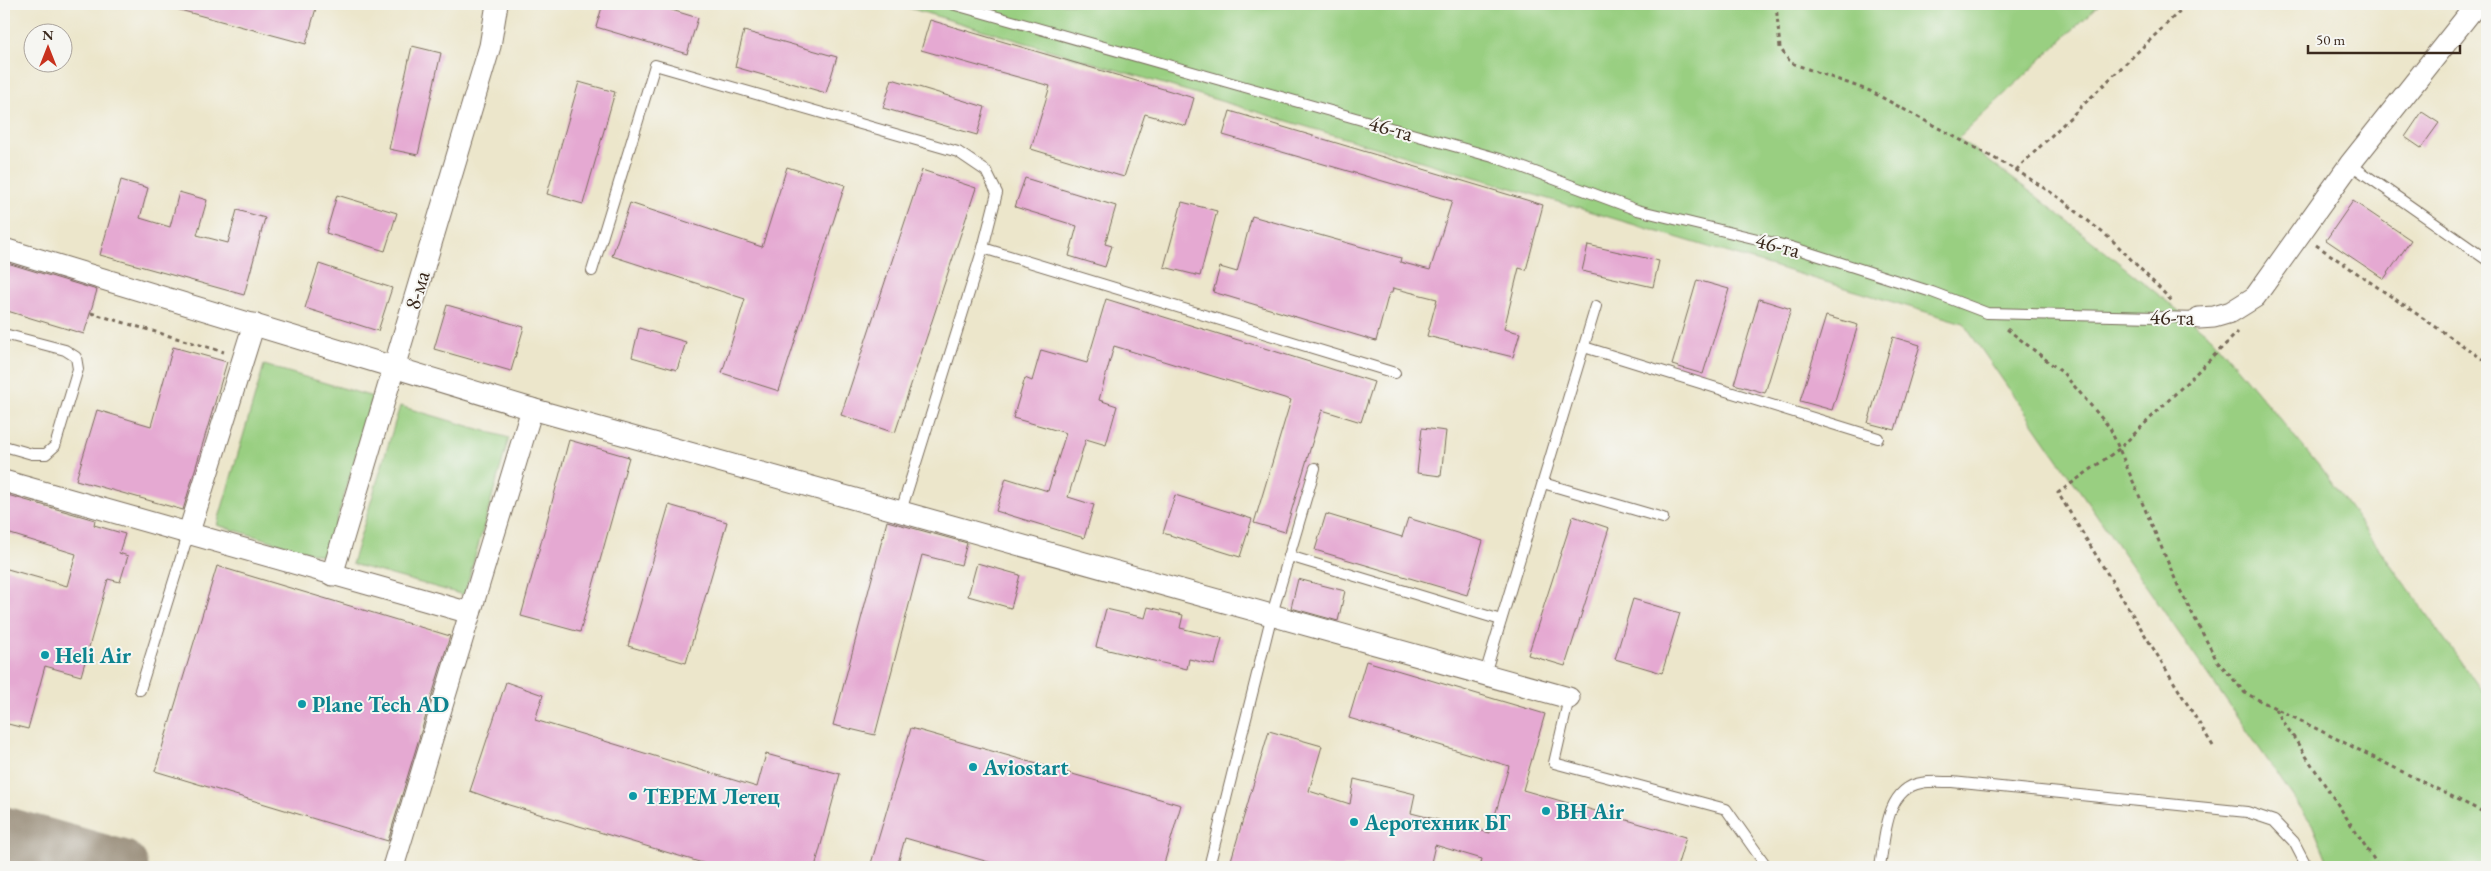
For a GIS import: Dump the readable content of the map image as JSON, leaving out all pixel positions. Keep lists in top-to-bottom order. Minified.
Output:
{"streets":{"street":["46-та","8-ма"]},"places":["Heli Air","Plane Tech AD","Aviostart","ТЕРЕМ Летец","BH Air","Аеротехник БГ"],"scale_bar":"50 m","north":"top"}
